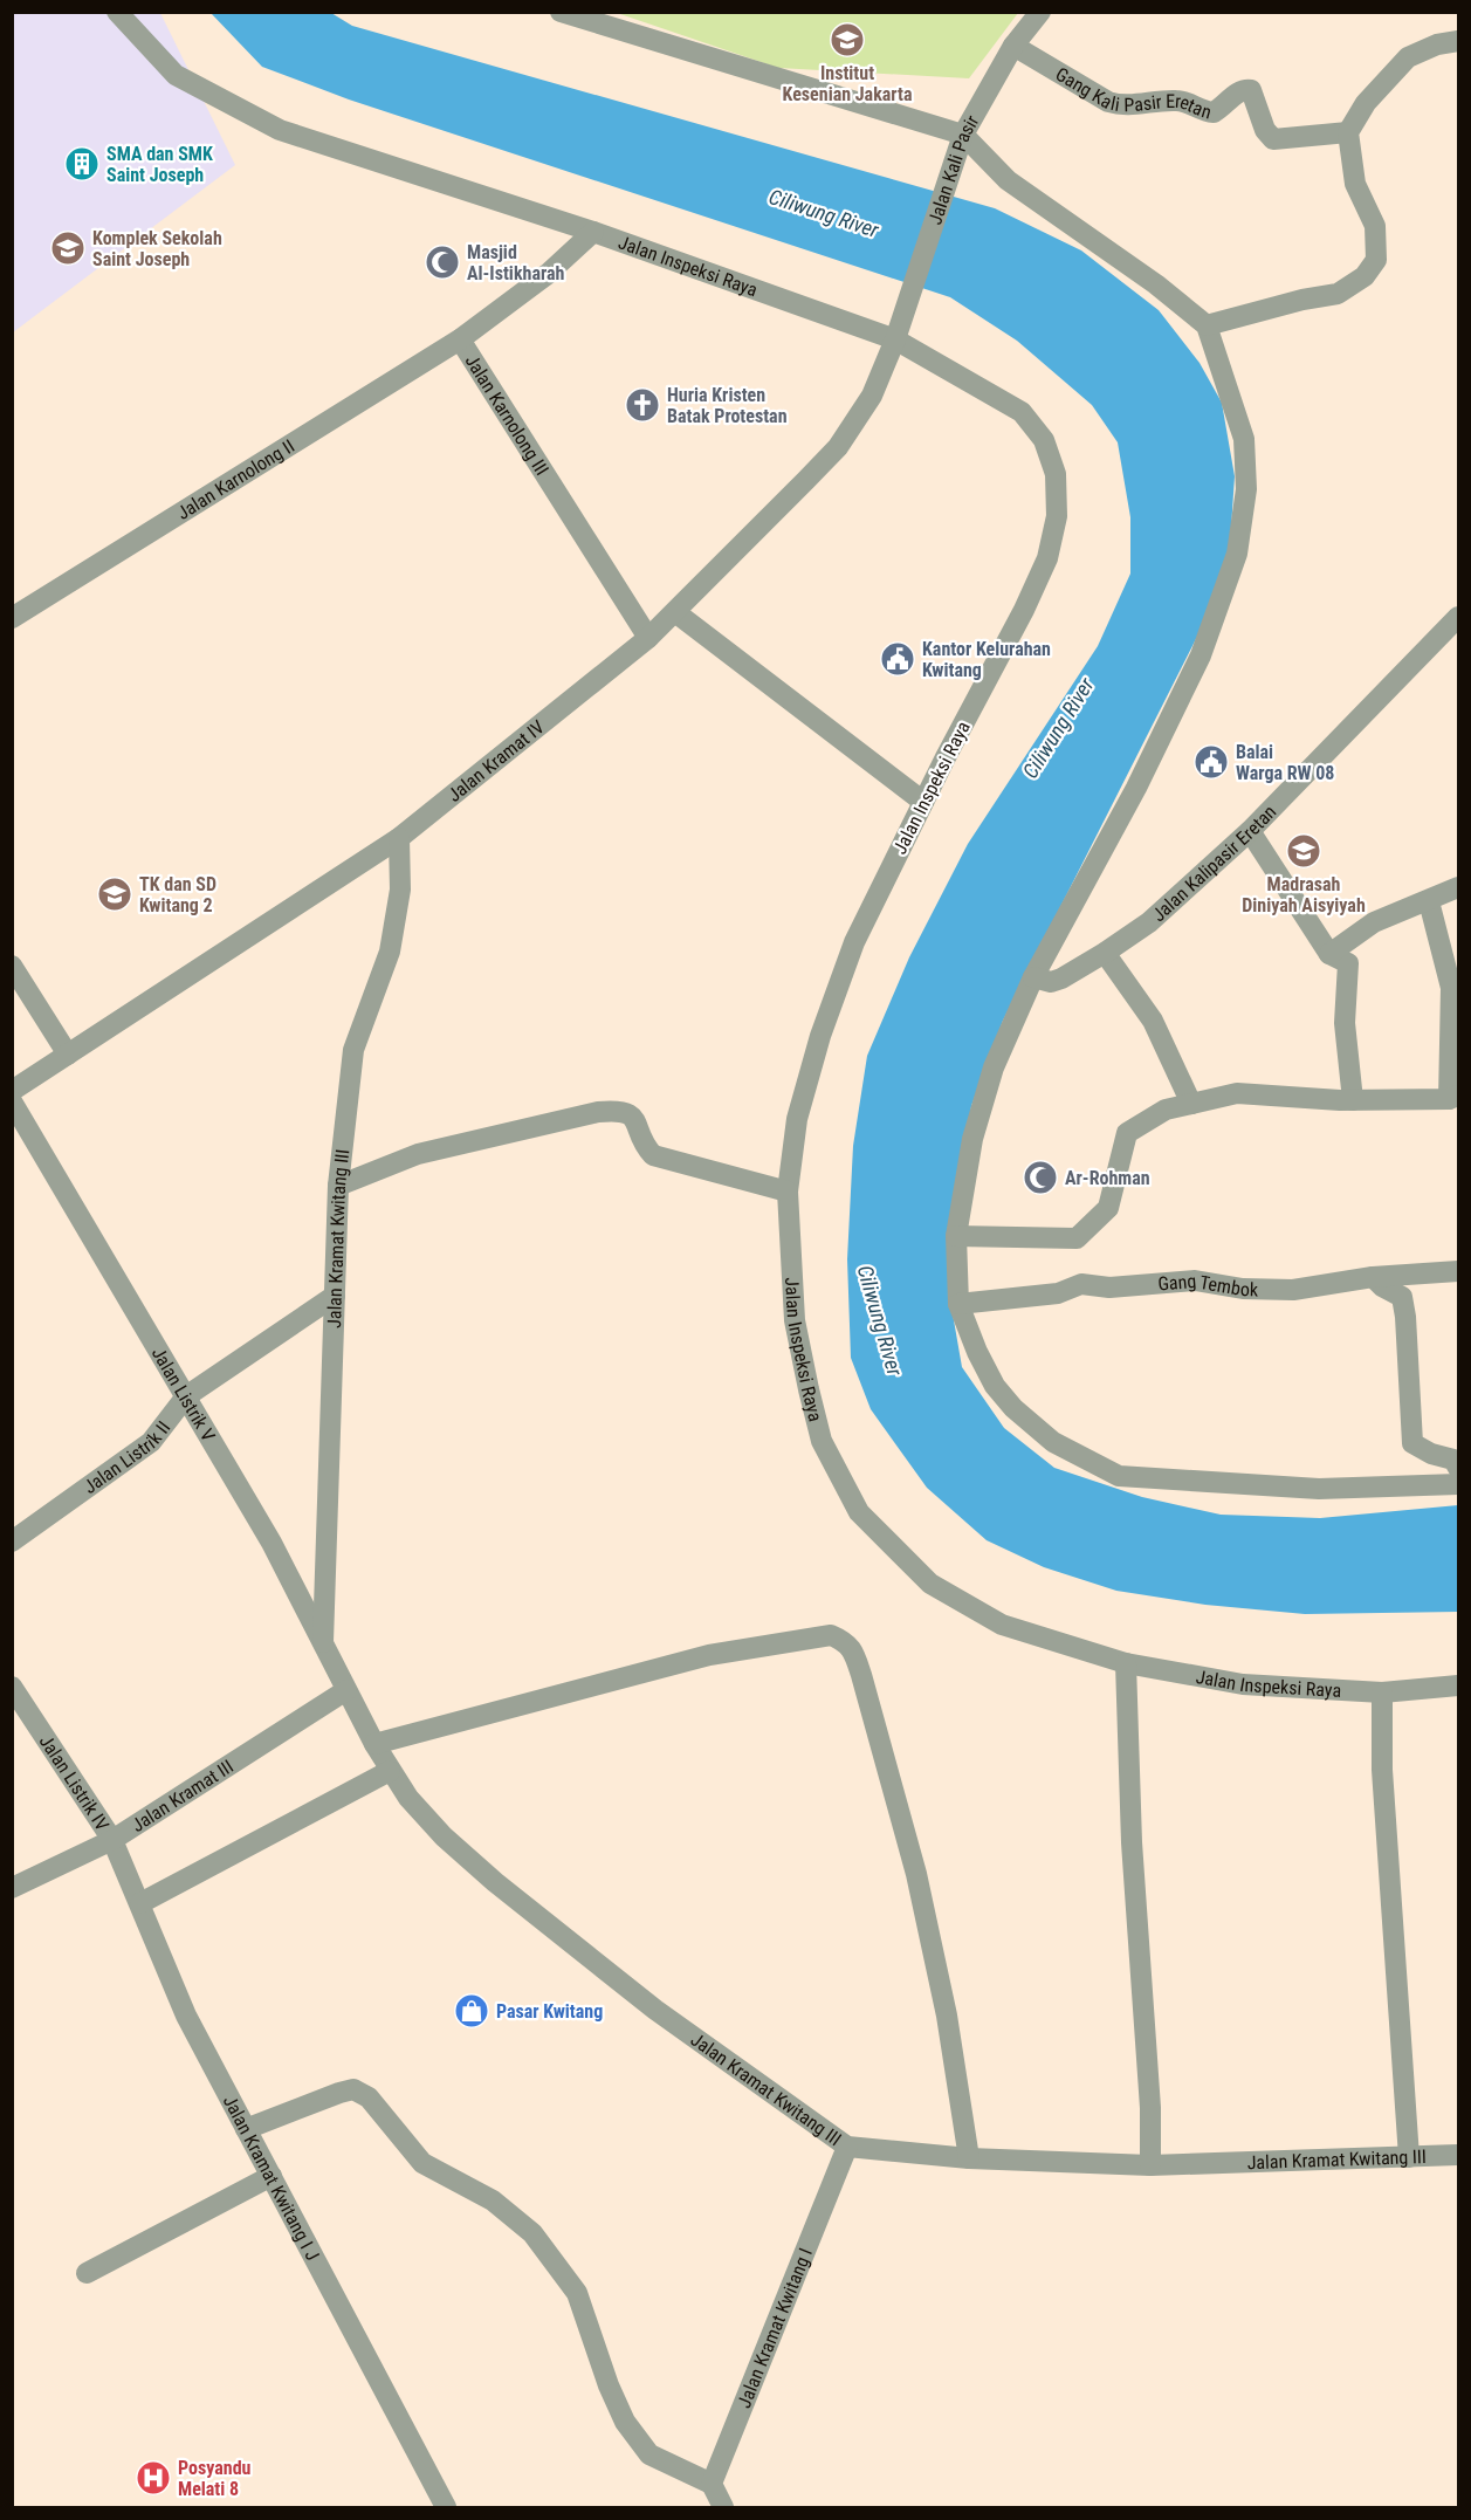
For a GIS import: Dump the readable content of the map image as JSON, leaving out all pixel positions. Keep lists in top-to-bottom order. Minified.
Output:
{"streets":{"street":["Gang Kali Pasir Eretan","Jalan Kali Pasir","Jalan Inspeksi Raya","Jalan Karnolong III","Jalan Karnolong II","Jalan Kramat IV","Jalan Kalipasir Eretan","Jalan Kramat Kwitang III","Gang Tembok","Jalan Listrik V","Jalan Listrik II","Jalan Listrik IV","Jalan Kramat III","Jalan Kramat Kwitang I J","Jalan Kramat Kwitang I"]},"crossings":[["Gang Kali Pasir Eretan","Jalan Kali Pasir"],["Jalan Kali Pasir","Jalan Inspeksi Raya"],["Jalan Kali Pasir","Jalan Kramat IV"],["Jalan Inspeksi Raya","Jalan Karnolong III"],["Jalan Inspeksi Raya","Jalan Kramat IV"],["Jalan Karnolong III","Jalan Karnolong II"],["Jalan Karnolong III","Jalan Kramat IV"],["Jalan Kramat IV","Jalan Kramat Kwitang III"],["Jalan Kramat Kwitang III","Jalan Listrik V"],["Jalan Kramat Kwitang III","Jalan Listrik II"],["Jalan Kramat Kwitang III","Jalan Kramat III"],["Jalan Kramat Kwitang III","Jalan Kramat Kwitang I"],["Jalan Listrik V","Jalan Listrik II"],["Jalan Listrik V","Jalan Kramat III"],["Jalan Listrik IV","Jalan Kramat III"],["Jalan Listrik IV","Jalan Kramat Kwitang I J"],["Jalan Kramat III","Jalan Kramat Kwitang I J"]],"water":["Ciliwung River"],"places":{"school or university":["Institut Kesenian Jakarta","Komplek Sekolah Saint Joseph","Madrasah Diniyah Aisyiyah","TK dan SD Kwitang 2"],"building":["SMA dan SMK Saint Joseph"],"mosque":["Masjid Al-Istikharah","Ar-Rohman"],"church":["Huria Kristen Batak Protestan"],"public building":["Kantor Kelurahan Kwitang","Balai Warga RW 08"],"shop":["Pasar Kwitang"],"hospital":["Posyandu Melati 8"]}}
